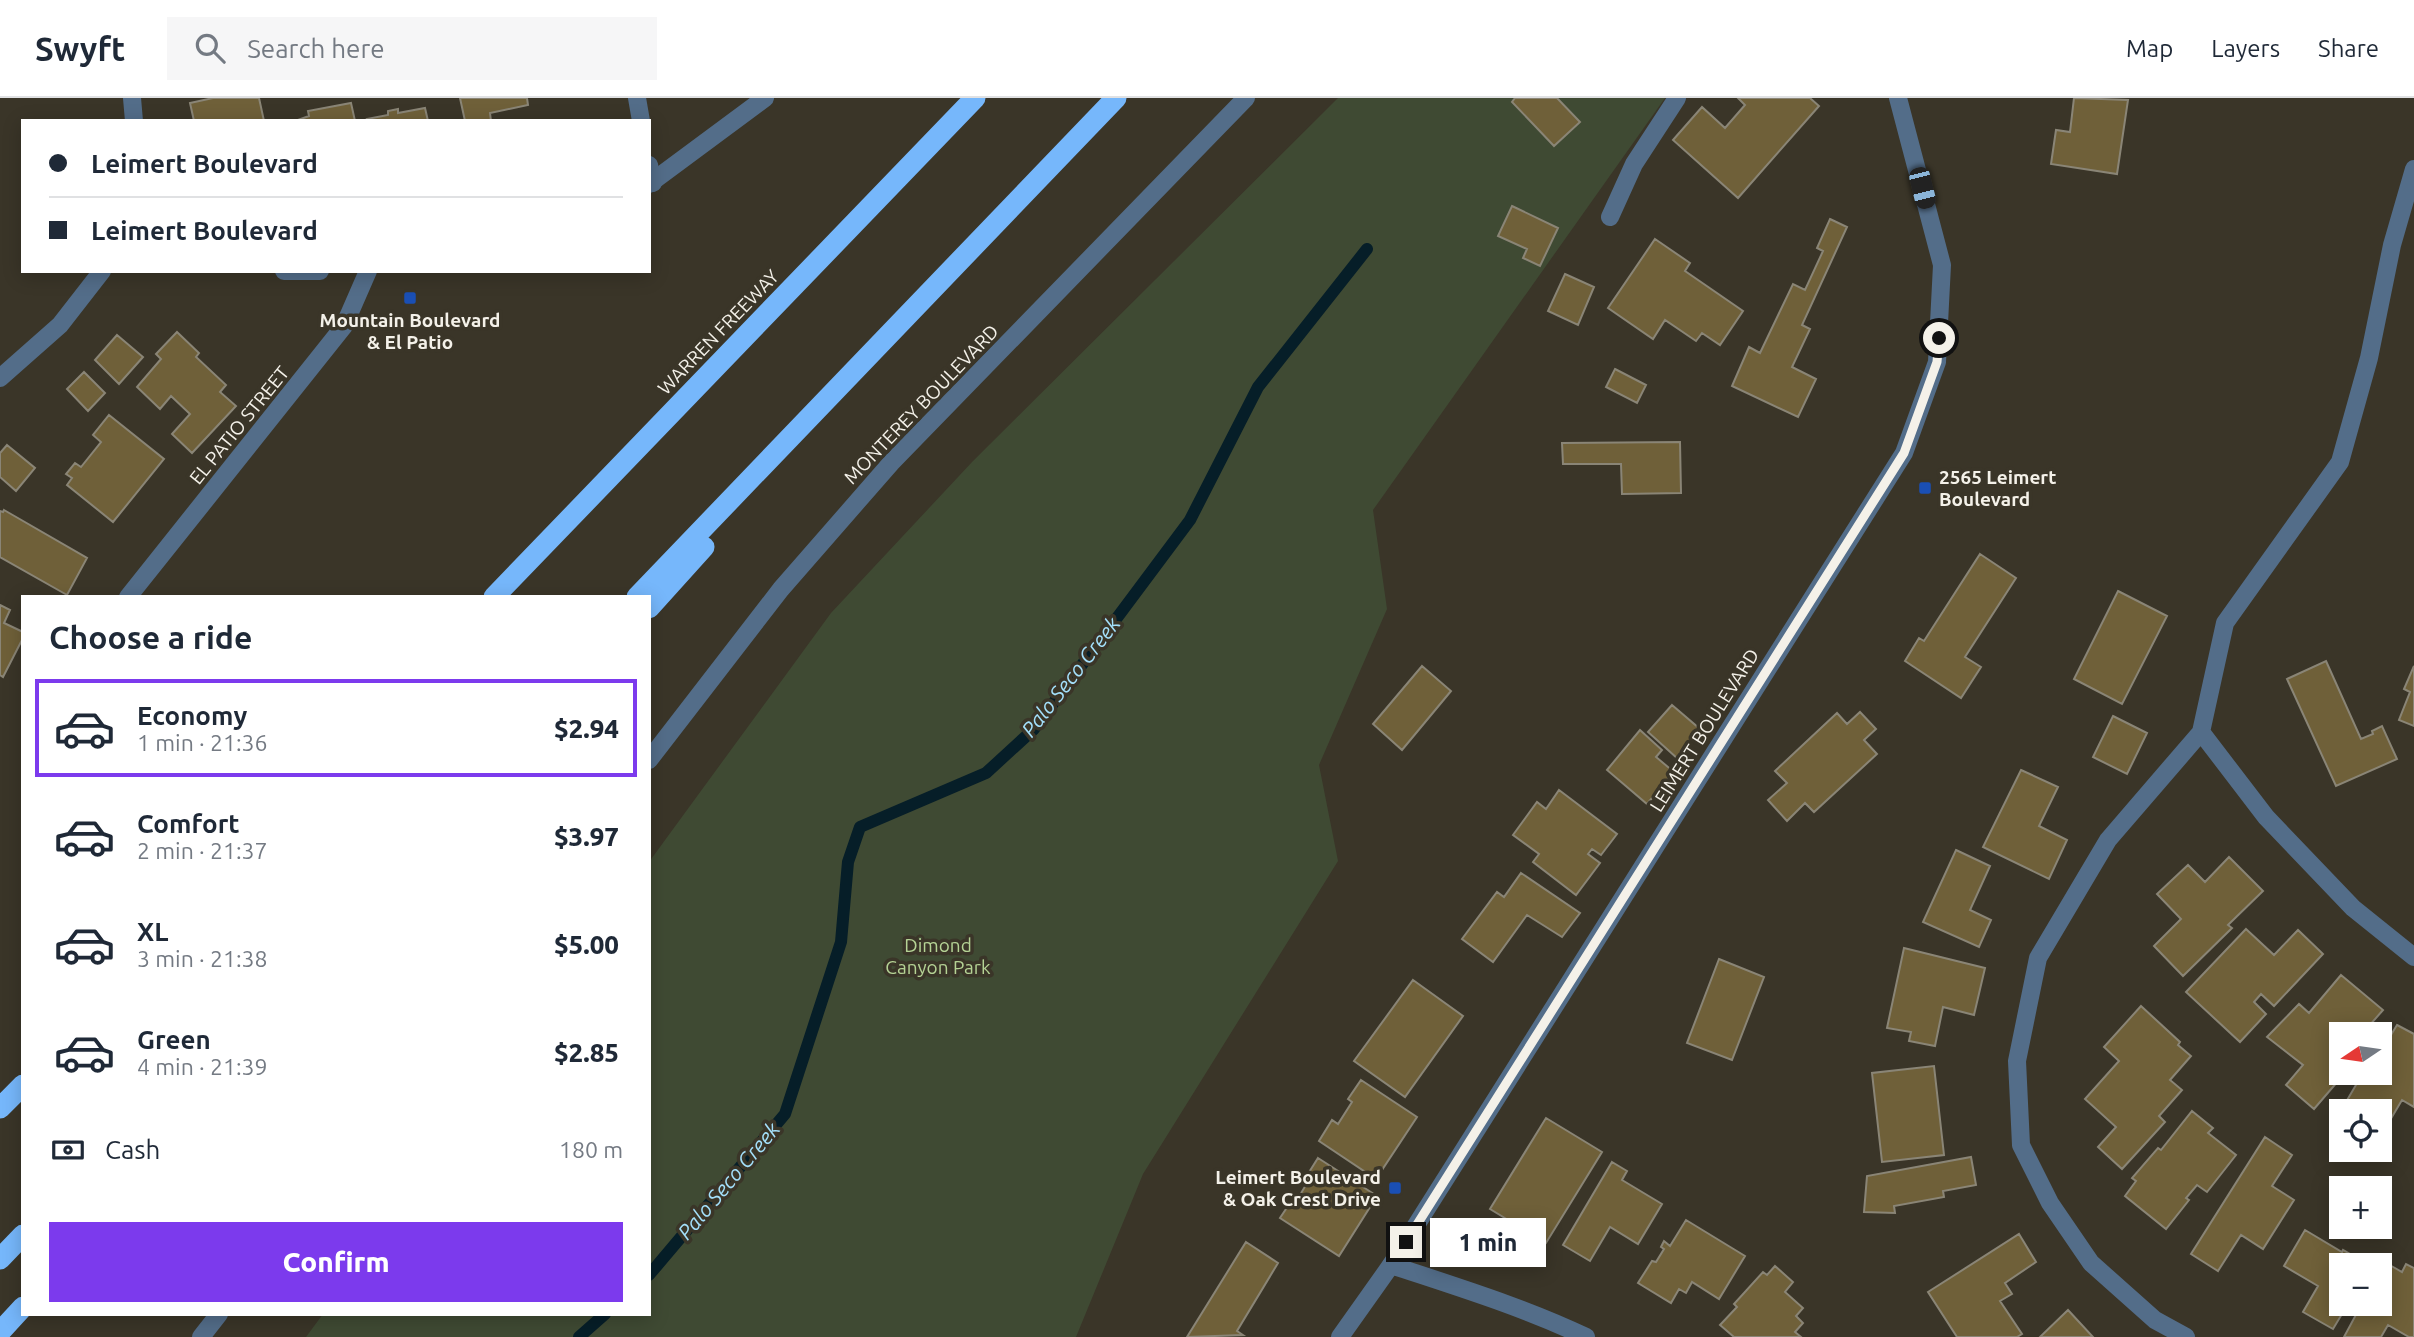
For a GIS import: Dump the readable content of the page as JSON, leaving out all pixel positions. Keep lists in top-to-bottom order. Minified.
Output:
{"streets":{"highway":["WARREN FREEWAY"],"street":["MONTEREY BOULEVARD","EL PATIO STREET","LEIMERT BOULEVARD"]},"water":["Palo Seco Creek"],"parks":["Dimond Canyon Park"],"places":{"transit":["Mountain Boulevard & El Patio","2565 Leimert Boulevard","Leimert Boulevard & Oak Crest Drive"]},"north":"left","page":{"header":"Swyft","search":"Search here","nav":["Map","Layers","Share"],"banner":["Leimert Boulevard","Leimert Boulevard"],"heading":"Choose a ride","list":[{"name":"Economy","note":"1 min · 21:36","value":"$2.94"},{"name":"Comfort","note":"2 min · 21:37","value":"$3.97"},{"name":"XL","note":"3 min · 21:38","value":"$5.00"},{"name":"Green","note":"4 min · 21:39","value":"$2.85"}],"map_buttons":["+","−"],"pay":["Cash","180 m"],"buttons":"Confirm","bubble":"1 min"}}
